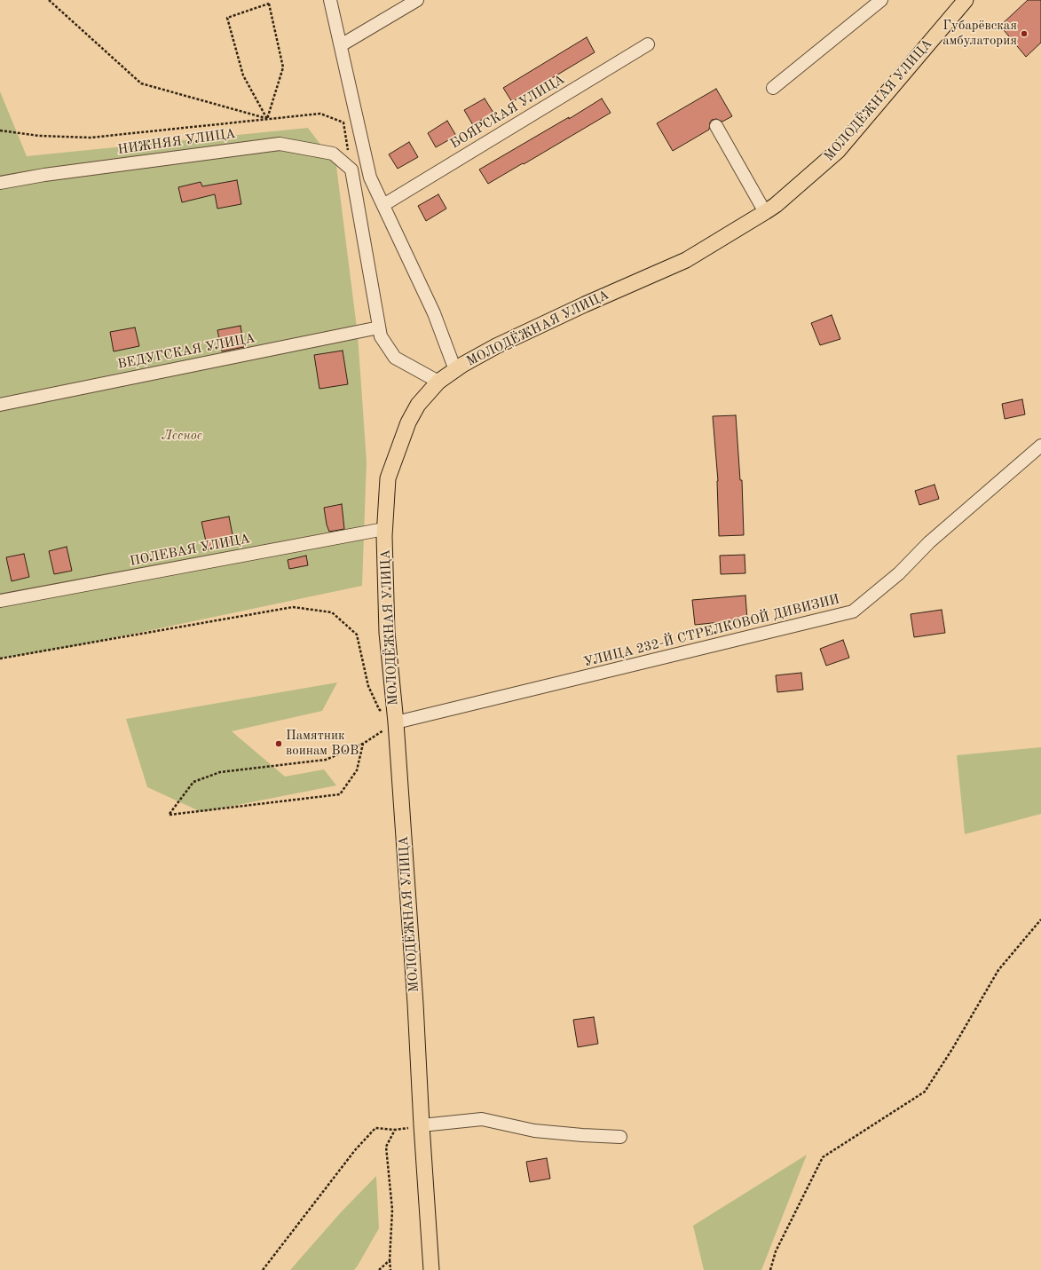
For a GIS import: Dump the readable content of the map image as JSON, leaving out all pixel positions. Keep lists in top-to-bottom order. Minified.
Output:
{"streets":{"main road":["МОЛОДЁЖНАЯ УЛИЦА"],"street":["БОЯРСКАЯ УЛИЦА","НИЖНЯЯ УЛИЦА","ВЕДУГСКАЯ УЛИЦА","ПОЛЕВАЯ УЛИЦА","УЛИЦА 232-Й СТРЕЛКОВОЙ ДИВИЗИИ"]},"crossings":[["МОЛОДЁЖНАЯ УЛИЦА","ПОЛЕВАЯ УЛИЦА"],["МОЛОДЁЖНАЯ УЛИЦА","УЛИЦА 232-Й СТРЕЛКОВОЙ ДИВИЗИИ"]],"parks":["Лесное"],"places":["Губарёвская амбулатория","Памятник воинам ВОВ"]}
